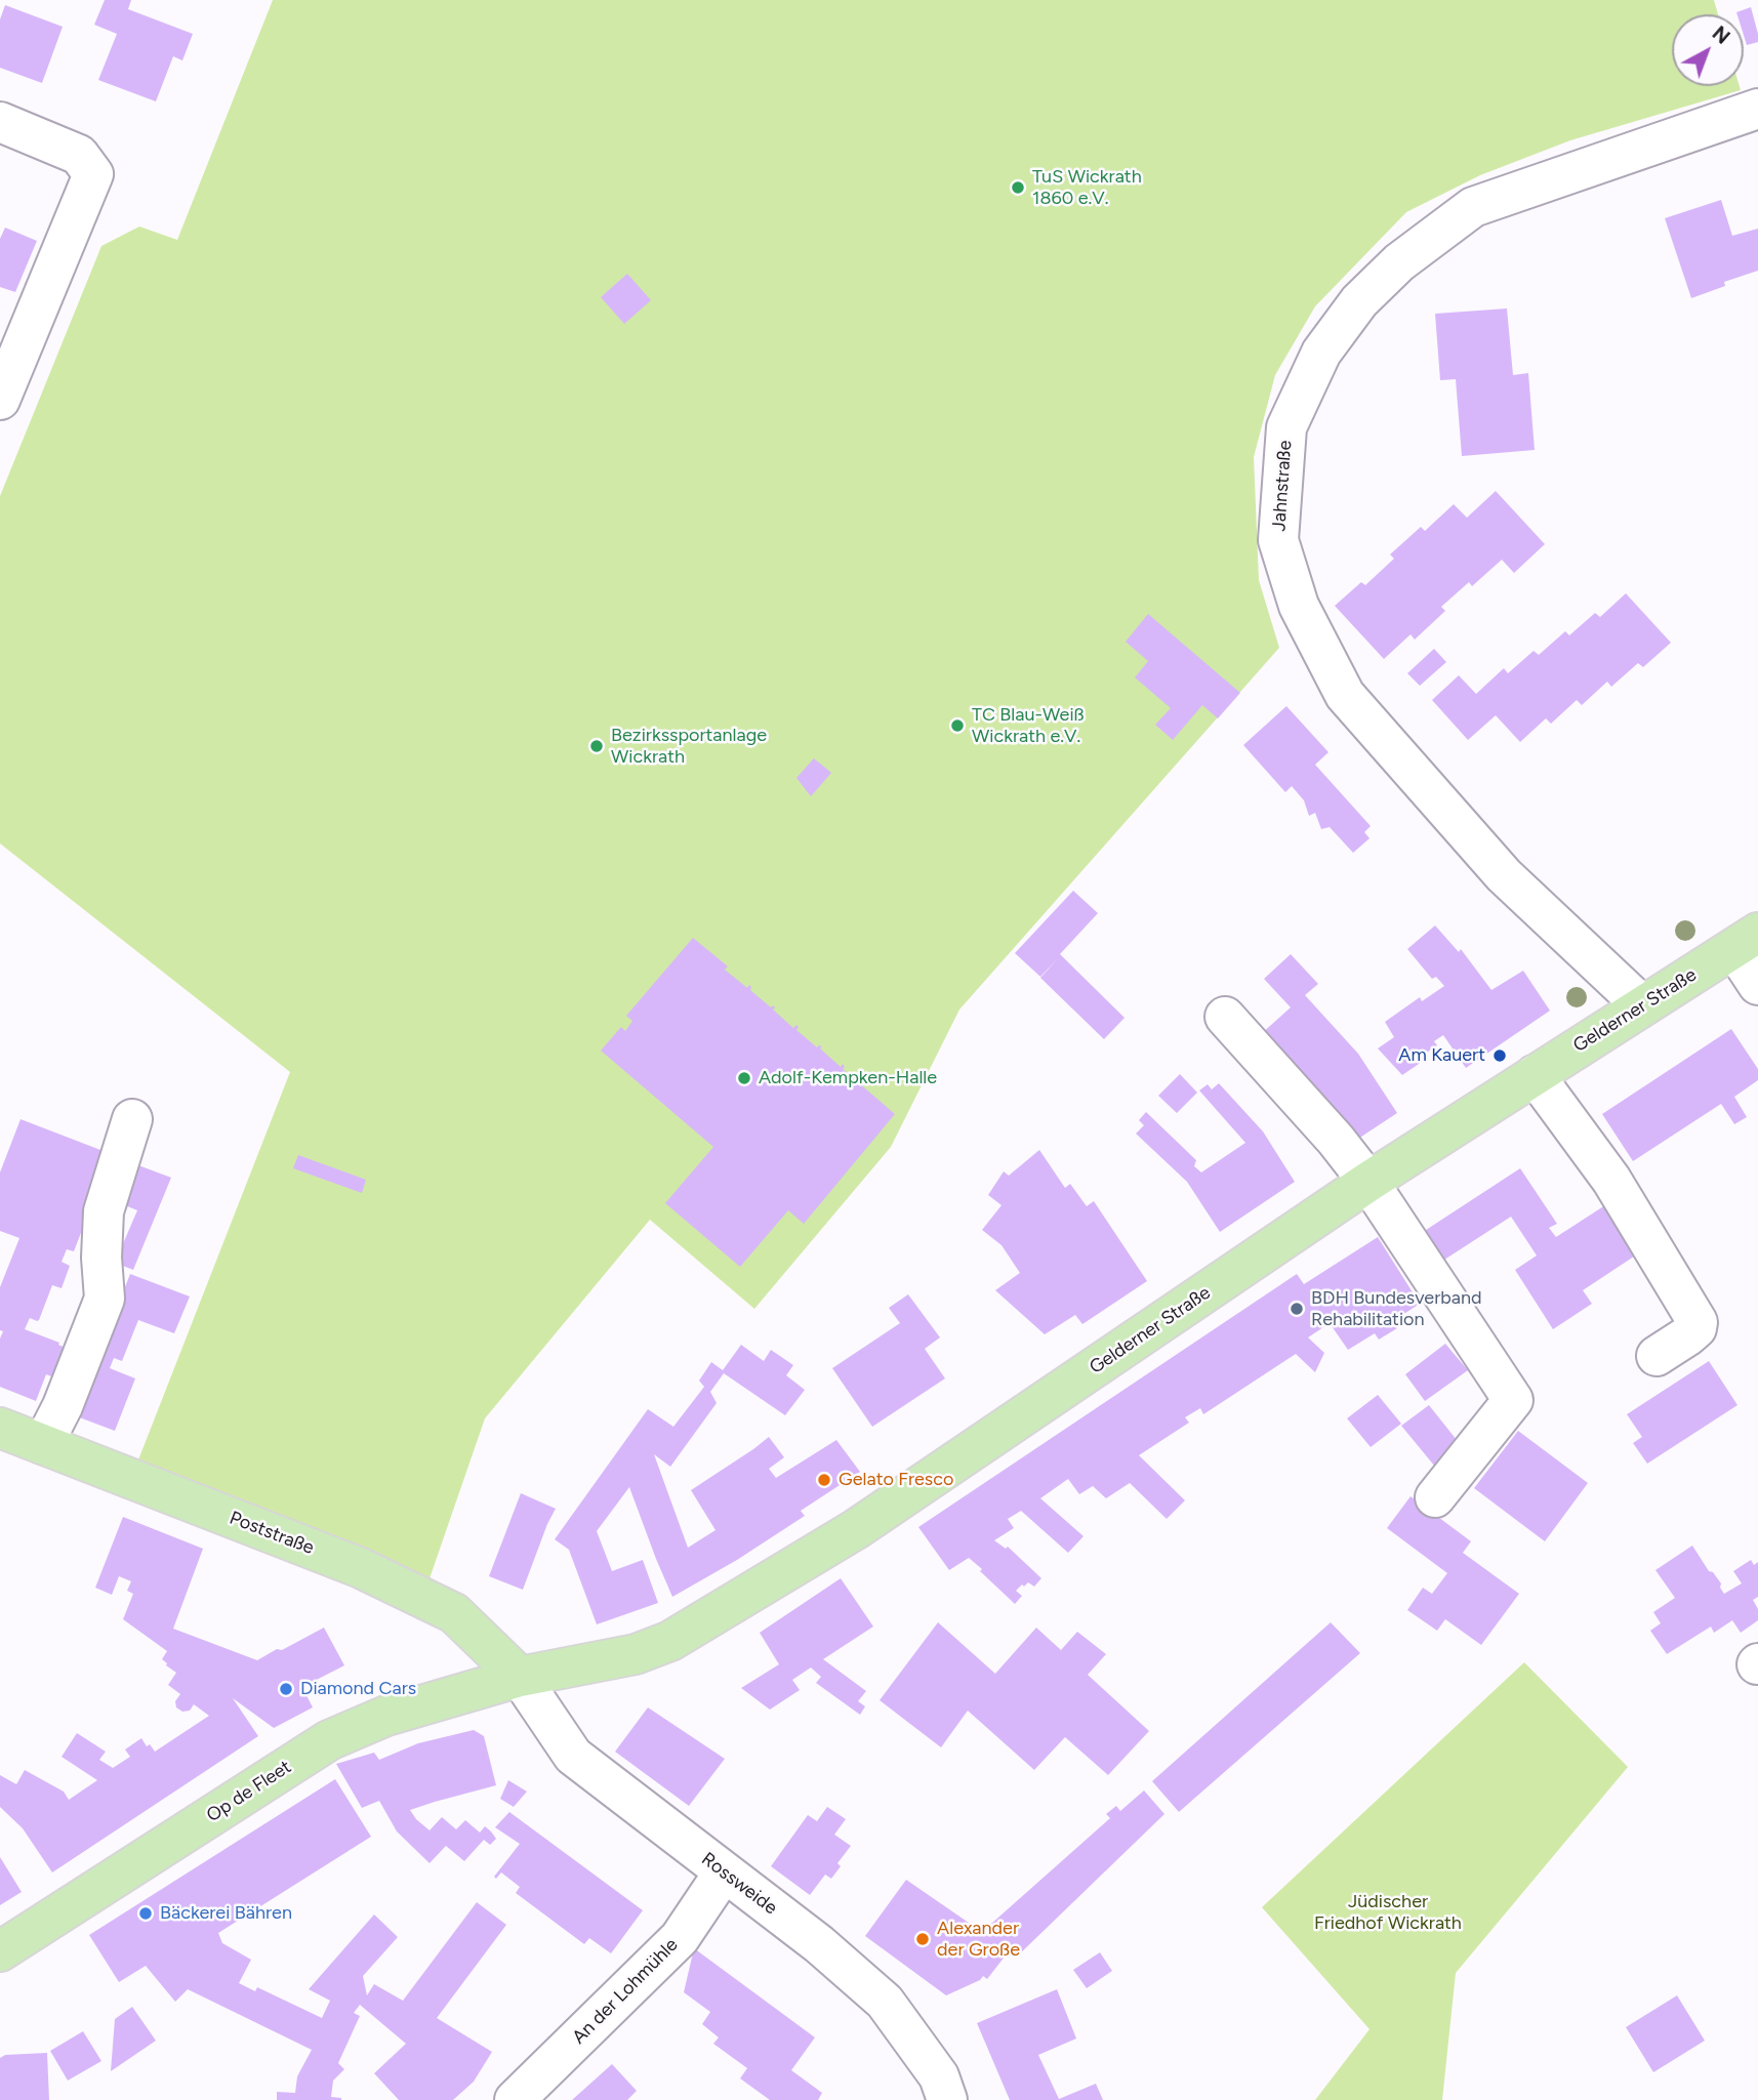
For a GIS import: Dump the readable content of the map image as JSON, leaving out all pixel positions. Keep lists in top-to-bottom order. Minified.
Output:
{"streets":{"main road":["Gelderner Straße","Poststraße","Op de Fleet"],"street":["Jahnstraße","Rossweide","An der Lohmühle"]},"crossings":[["Jahnstraße","Gelderner Straße"],["Gelderner Straße","Poststraße"],["Gelderner Straße","Op de Fleet"],["Gelderner Straße","Rossweide"],["Poststraße","Op de Fleet"],["Poststraße","Rossweide"],["Op de Fleet","Rossweide"],["Rossweide","An der Lohmühle"]],"parks":["Jüdischer Friedhof Wickrath"],"places":["TuS Wickrath 1860 e.V.","TC Blau-Weiß Wickrath e.V.","Bezirkssportanlage Wickrath","Am Kauert","Adolf-Kempken-Halle","BDH Bundesverband Rehabilitation","Gelato Fresco","Diamond Cars","Bäckerei Bähren","Alexander der Große"],"north":"top right"}
